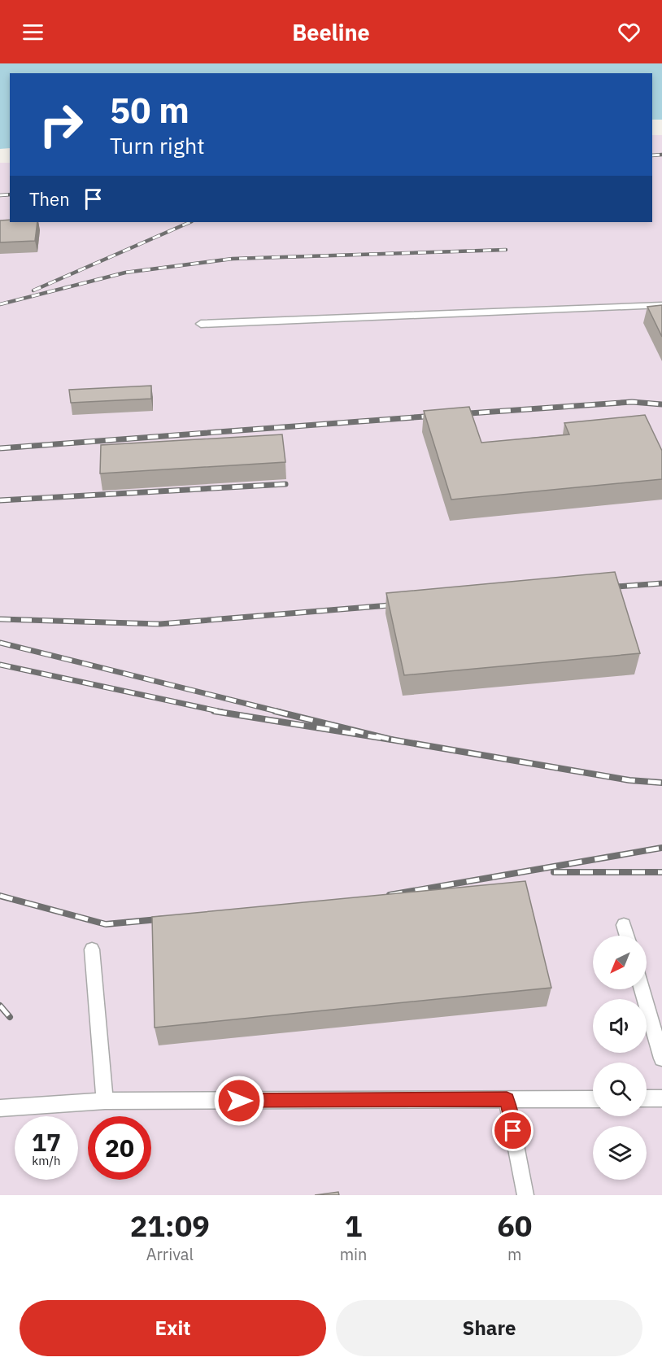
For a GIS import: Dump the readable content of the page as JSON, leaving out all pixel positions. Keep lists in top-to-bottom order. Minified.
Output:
{"north":"bottom left","page":{"header":"Beeline","turn":["50 m","Turn right"],"then":"Then","speed":"17 km/h","limit":"20","eta":["21:09","Arrival","1","min","60","m"],"buttons":["Exit","Share"]}}
